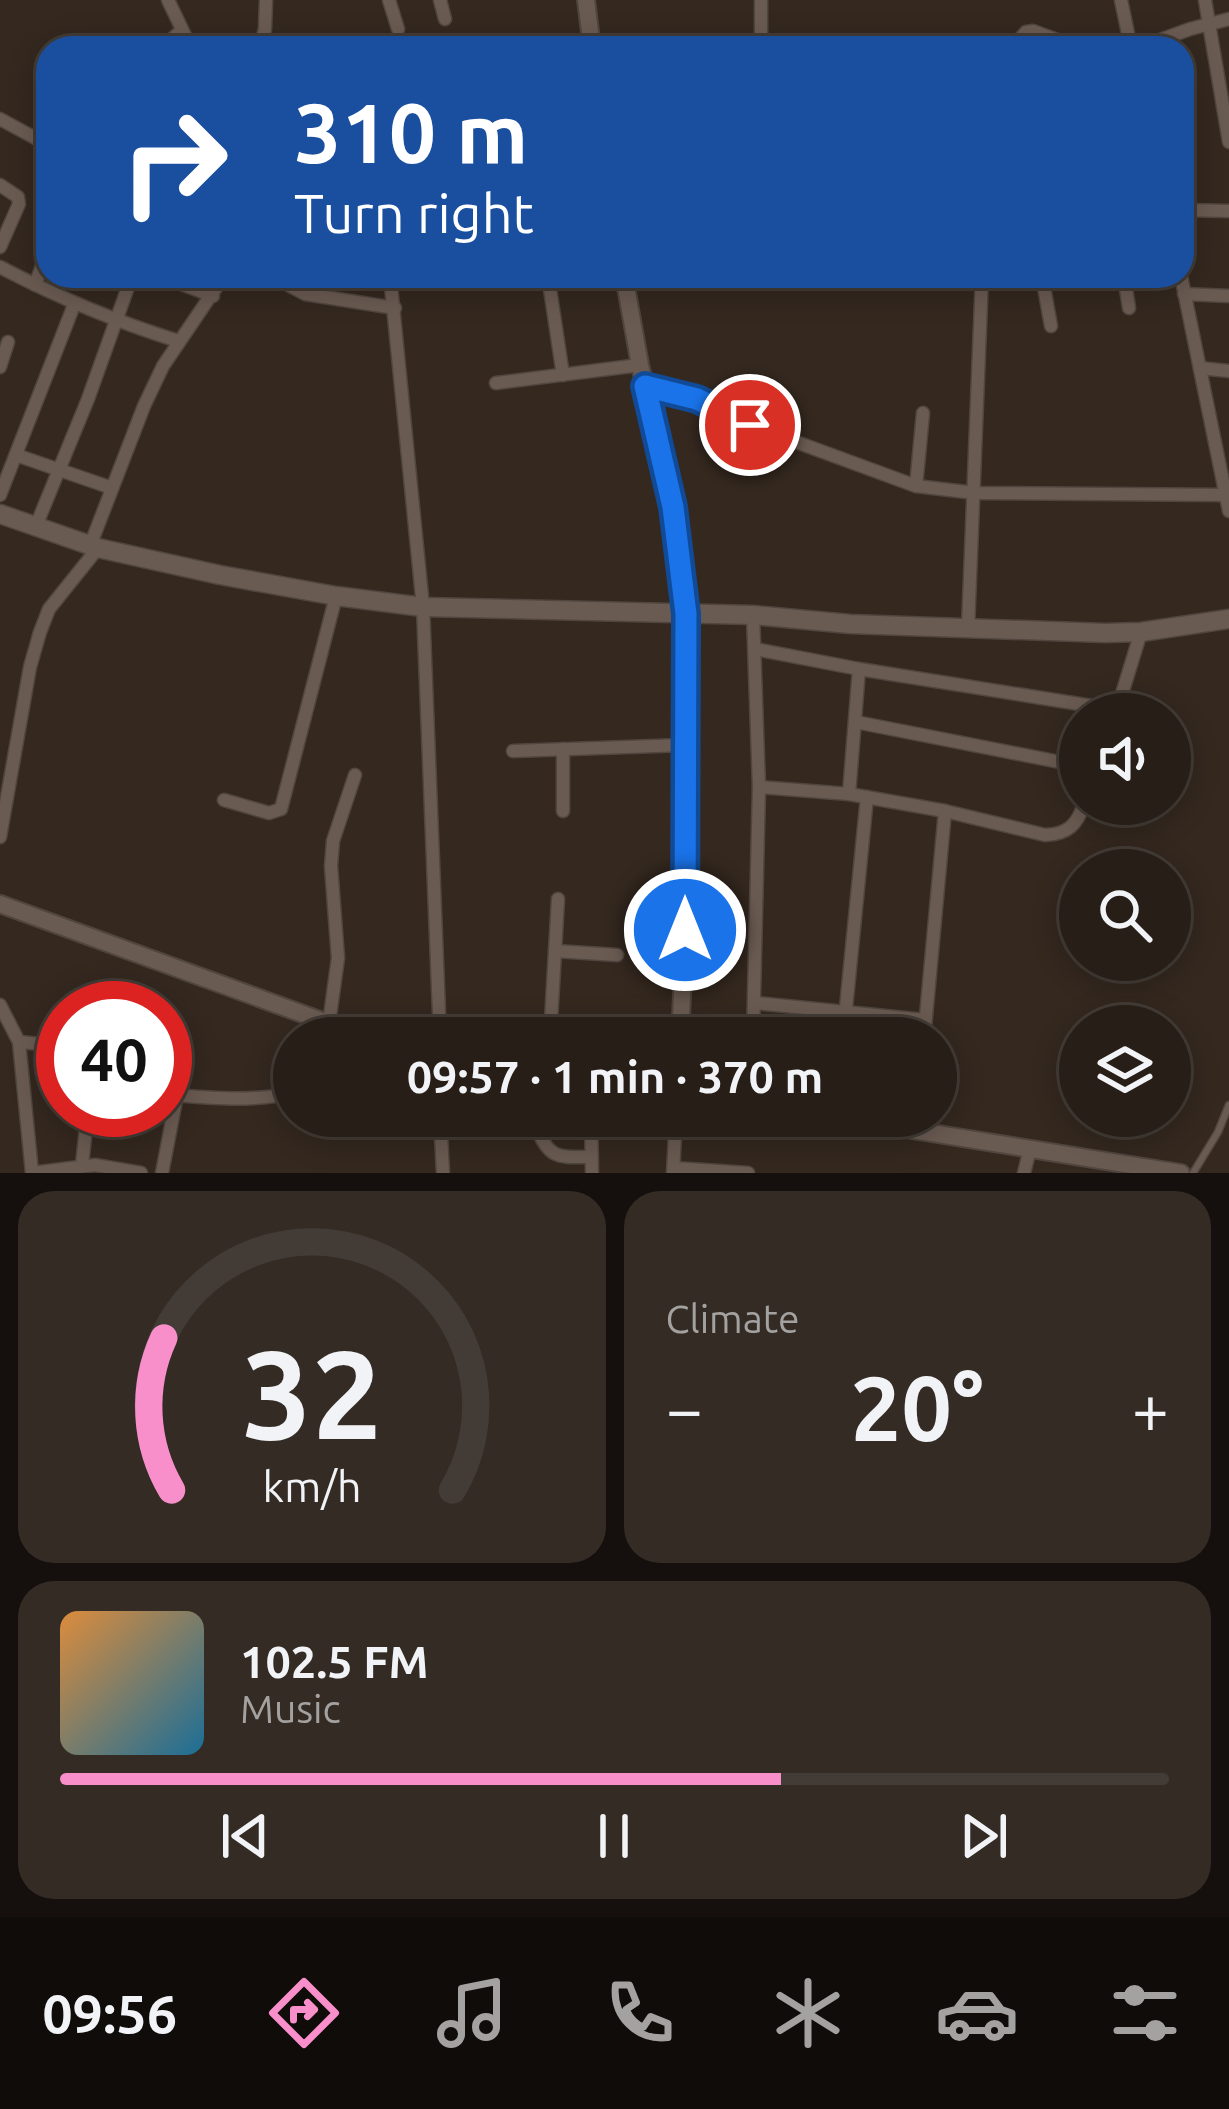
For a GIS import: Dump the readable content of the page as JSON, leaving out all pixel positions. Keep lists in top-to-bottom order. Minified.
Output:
{"page":{"turn":["310 m","Turn right"],"limit":"40","trip":"09:57 · 1 min · 370 m","tile":"Climate","heat":["−","20°","+"],"song":["102.5 FM","Music"],"tabs":"09:56","gauge":["32","km/h"]}}
